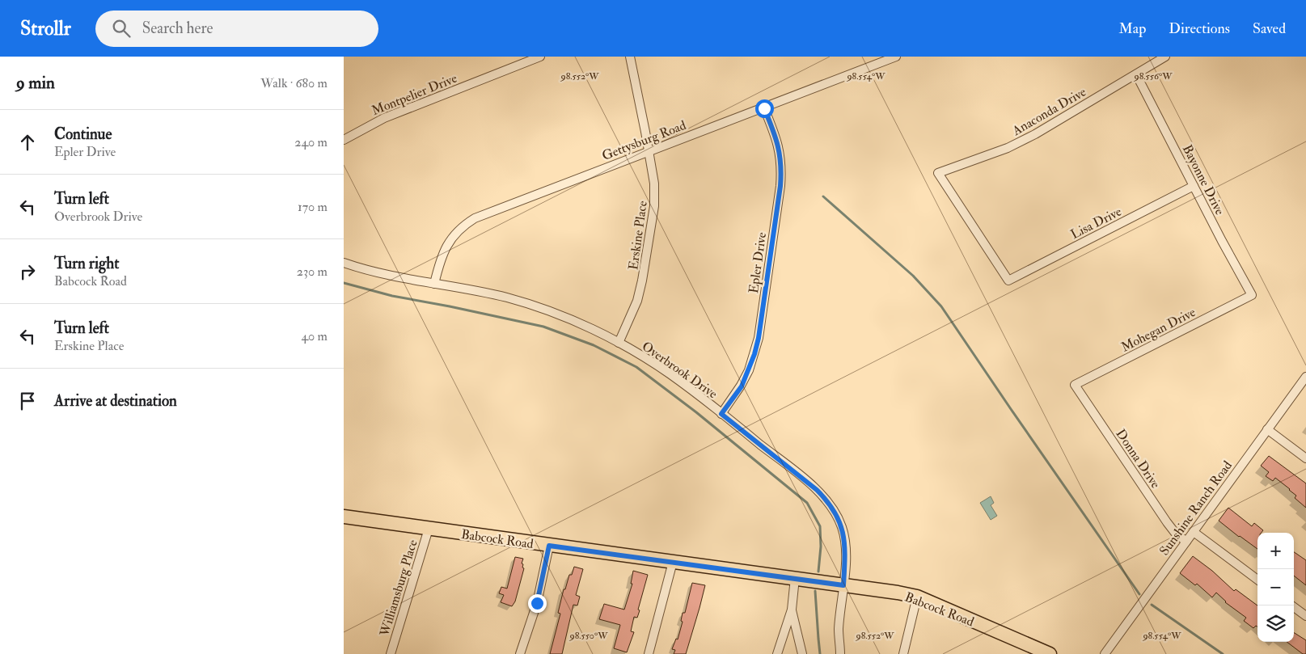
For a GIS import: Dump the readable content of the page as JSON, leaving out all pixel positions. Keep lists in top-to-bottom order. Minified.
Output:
{"streets":{"main road":["Babcock Road"],"street":["Montpelier Drive","Anaconda Drive","Gettysburg Road","Bayonne Drive","Lisa Drive","Erskine Place","Epler Drive","Mohegan Drive","Overbrook Drive","Donna Drive","Sunshine Ranch Road","Williamsburg Place"]},"crossings":[["Anaconda Drive","Bayonne Drive"],["Anaconda Drive","Lisa Drive"],["Gettysburg Road","Erskine Place"],["Gettysburg Road","Epler Drive"],["Gettysburg Road","Overbrook Drive"],["Bayonne Drive","Lisa Drive"],["Bayonne Drive","Mohegan Drive"],["Erskine Place","Overbrook Drive"],["Epler Drive","Overbrook Drive"],["Mohegan Drive","Donna Drive"],["Overbrook Drive","Babcock Road"],["Donna Drive","Sunshine Ranch Road"],["Babcock Road","Williamsburg Place"]],"page":{"header":"Strollr","search":"Search here","nav":["Map","Directions","Saved"],"heading":["9 min","Walk · 680 m"],"list":[["Continue","Epler Drive","240 m"],["Turn left","Overbrook Drive","170 m"],["Turn right","Babcock Road","230 m"],["Turn left","Erskine Place","40 m"],"Arrive at destination"],"map_buttons":["+","−"]},"coordinates":["98.552°W","98.554°W","98.556°W","98.550°W"]}
